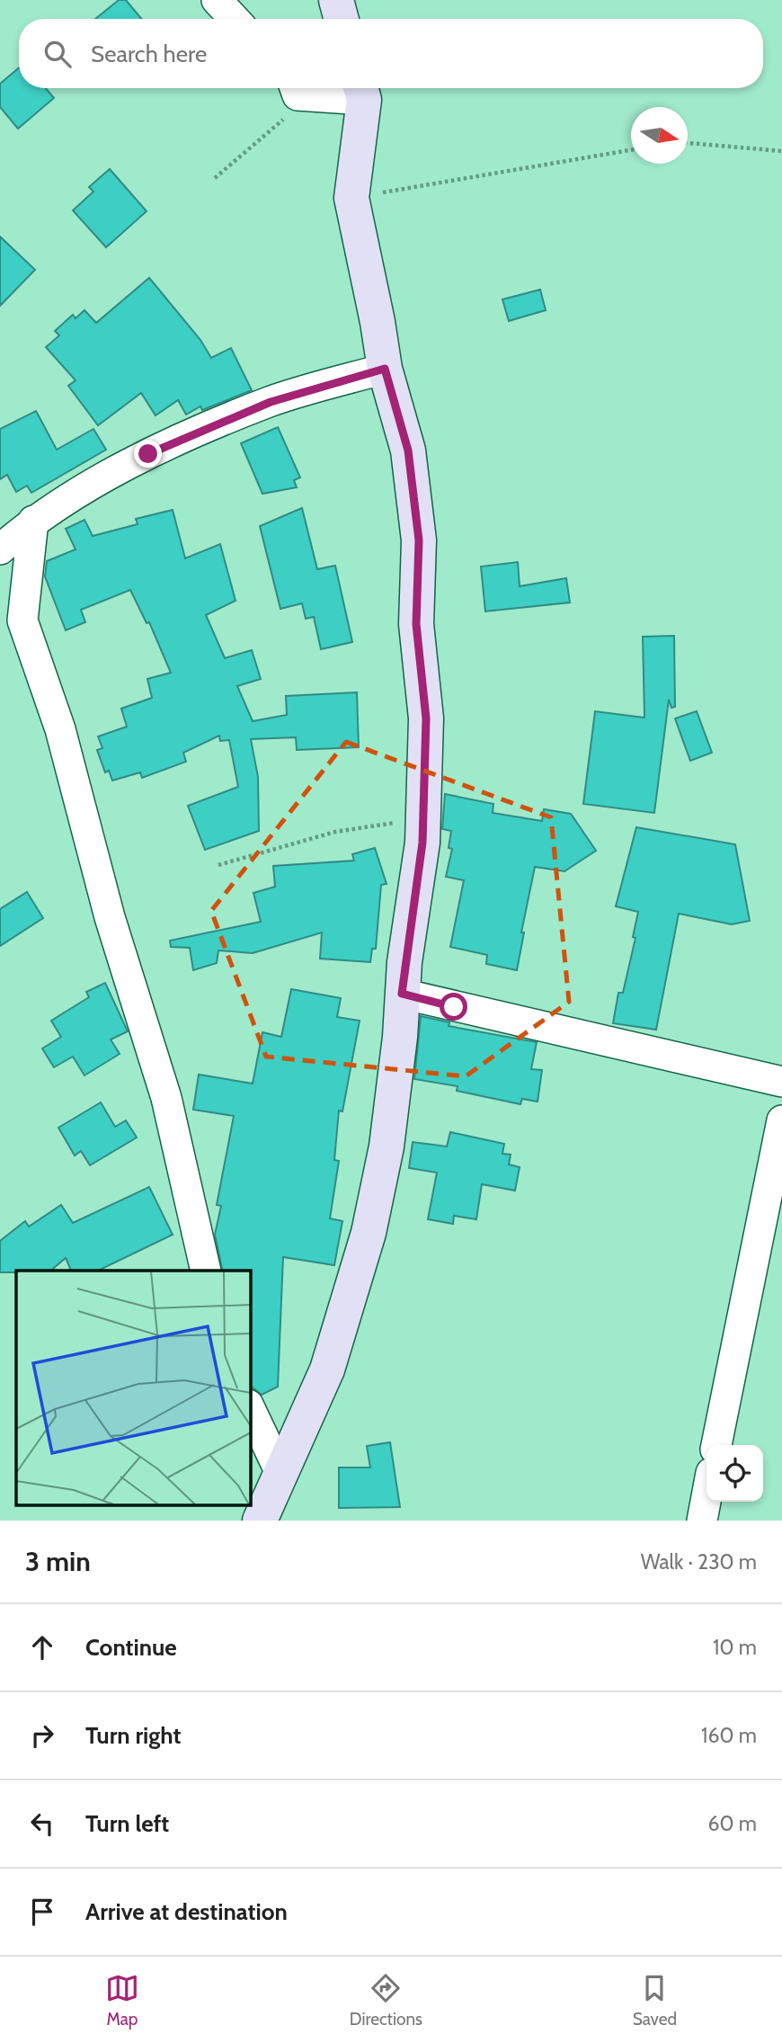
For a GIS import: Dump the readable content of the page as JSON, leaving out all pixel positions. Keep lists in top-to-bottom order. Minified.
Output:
{"north":"right","page":{"search":"Search here","heading":["3 min","Walk · 230 m"],"list":[["Continue","10 m"],["Turn right","160 m"],["Turn left","60 m"],"Arrive at destination"],"nav":["Map","Directions","Saved"]}}
